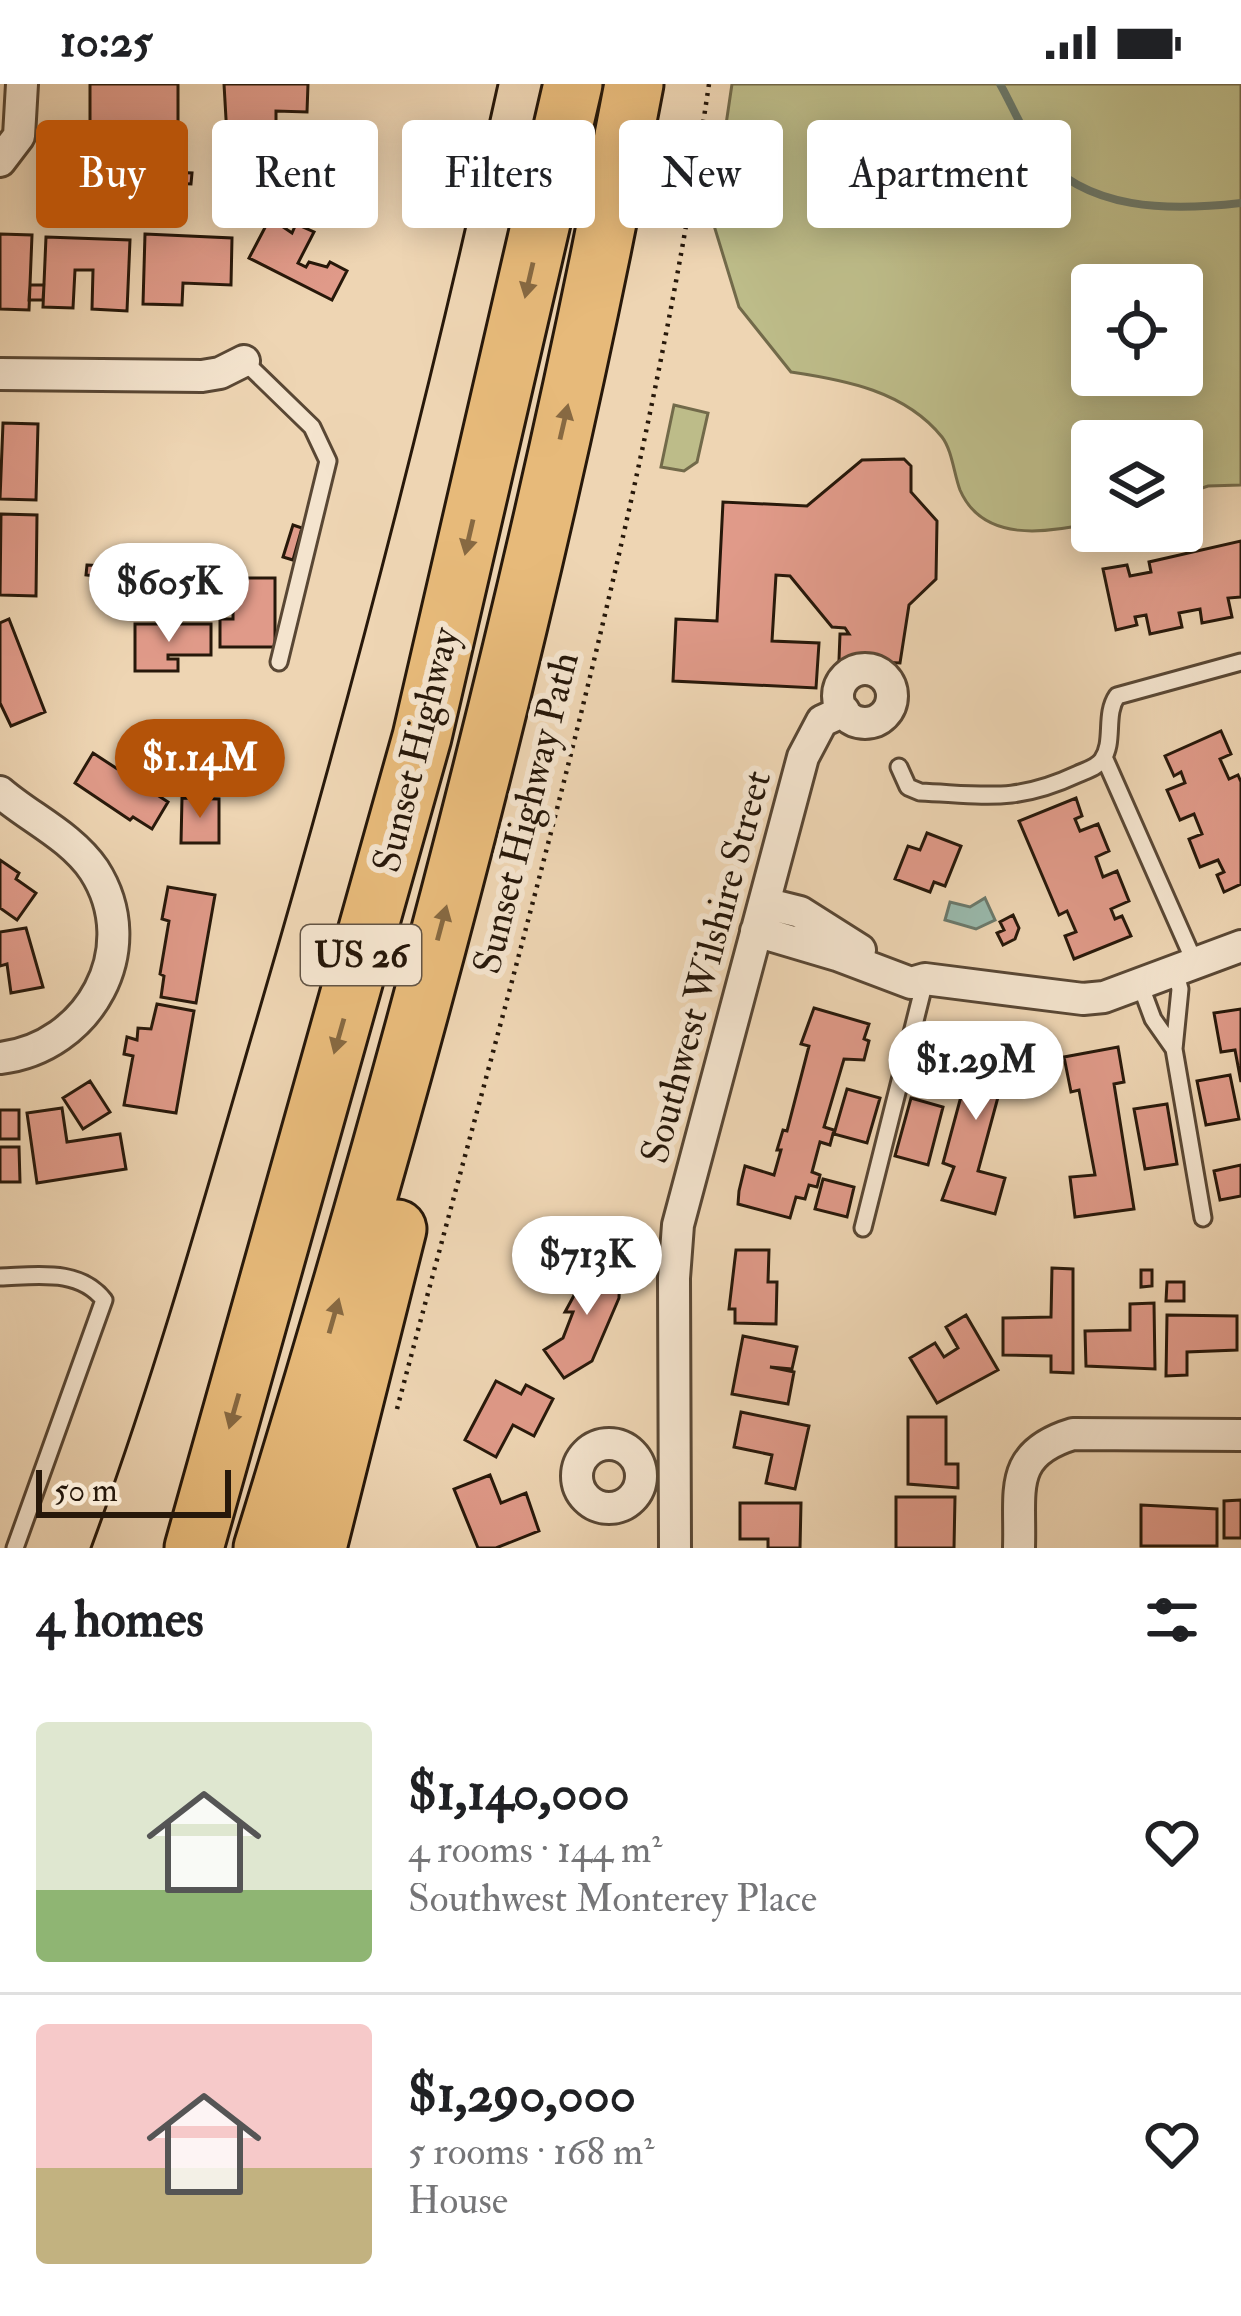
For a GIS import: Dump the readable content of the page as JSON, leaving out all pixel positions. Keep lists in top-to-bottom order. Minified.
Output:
{"streets":{"highway":["Sunset Highway","US 26"],"street":["Southwest Wilshire Street"],"path":["Sunset Highway Path"]},"crossings":[["Sunset Highway","US 26"]],"scale_bar":"50 m","page":{"status":"10:25","chip":["Buy","Rent","Filters","New","Apartment"],"price":["$605K","$1.14M","$1.29M","$713K"],"scale":"50 m","heading":"4 homes","list":[{"name":"$1,140,000","note":"4 rooms · 144 m² · Southwest Monterey Place"},{"name":"$1,290,000","note":"5 rooms · 168 m² · House"}]}}
